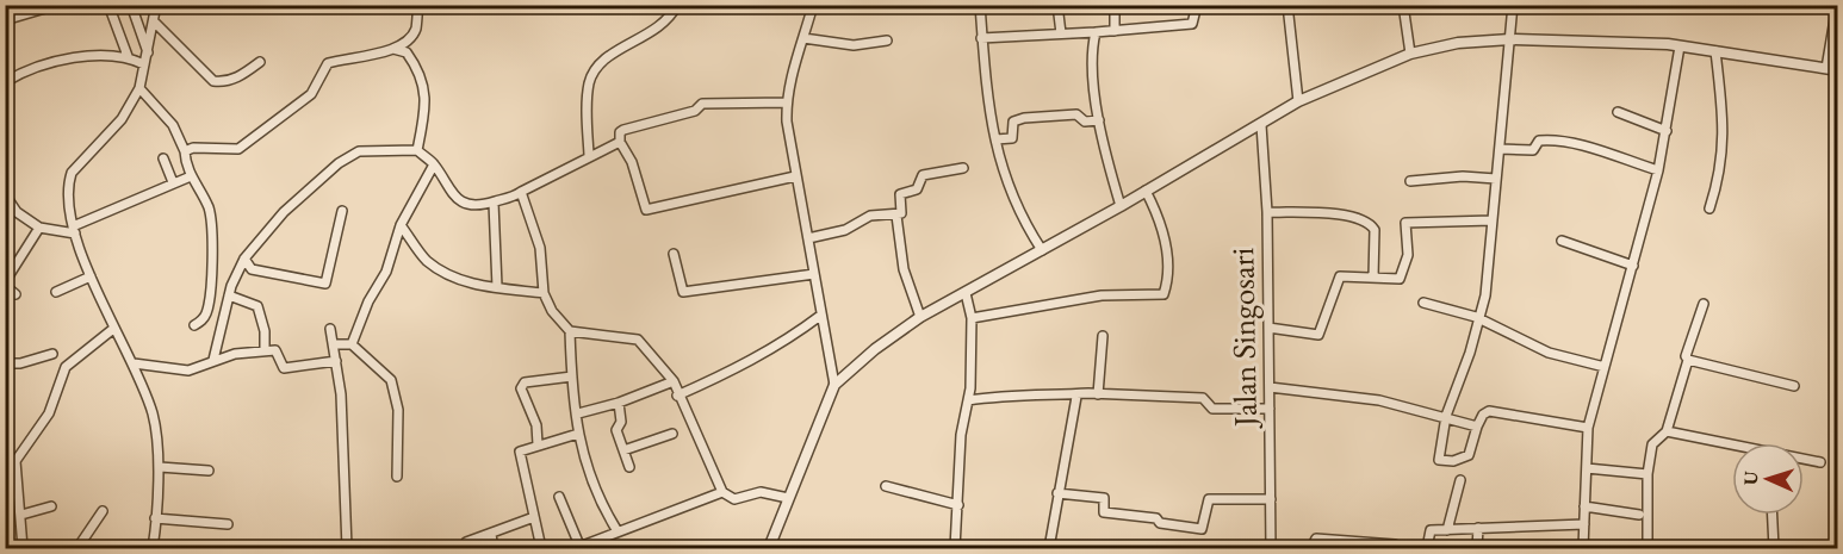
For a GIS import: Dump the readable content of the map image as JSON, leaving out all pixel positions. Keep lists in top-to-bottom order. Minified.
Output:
{"streets":{"street":["Jalan Singosari"]},"north":"left"}
